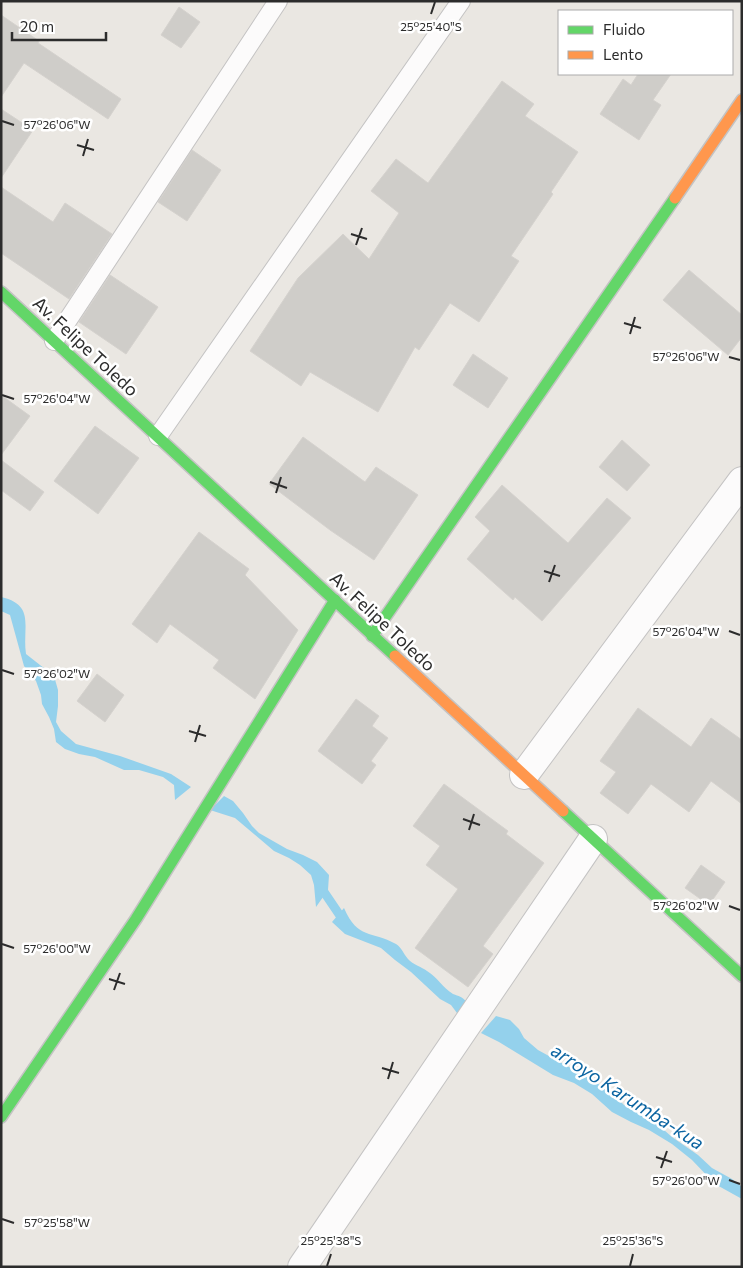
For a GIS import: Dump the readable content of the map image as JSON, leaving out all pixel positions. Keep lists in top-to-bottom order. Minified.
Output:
{"streets":{"street":["Av. Felipe Toledo"]},"water":["arroyo Karumba-kua"],"legend":["Fluido","Lento"],"scale_bar":"20 m","coordinates":["25°25'40\"S","57°26'06\"W","57°26'04\"W","57°26'02\"W","57°26'00\"W","57°25'58\"W","25°25'38\"S","25°25'36\"S"]}
